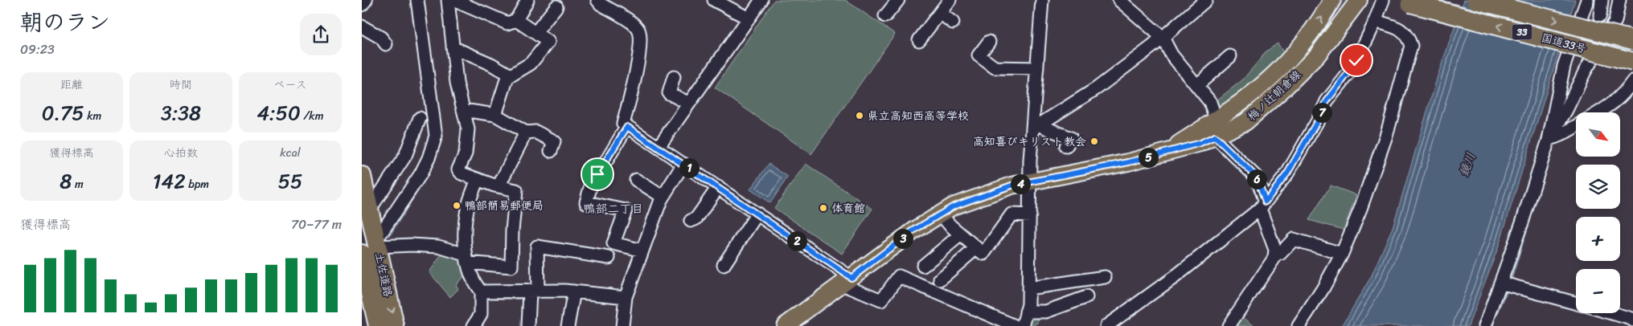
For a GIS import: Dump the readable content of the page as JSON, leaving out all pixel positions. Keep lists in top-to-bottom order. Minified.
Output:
{"streets":{"highway":["33","国道33号","土佐道路"],"main road":["梅ノ辻朝倉線"]},"districts":["鴨部二丁目"],"water":["鏡川"],"places":["県立高知西高等学校","高知喜びキリスト教会","鴨部簡易郵便局","体育館"],"north":"bottom right","page":{"heading":["朝のラン","09:23"],"stats":[["距離","0.75 km"],["時間","3:38"],["ペース","4:50 /km"],["獲得標高","8 m"],["心拍数","142 bpm"],["kcal","55"]],"pins":["7","5","1","6","4","3","2"],"map_buttons":["+","−"],"chart":["獲得標高","70–77 m"]}}
